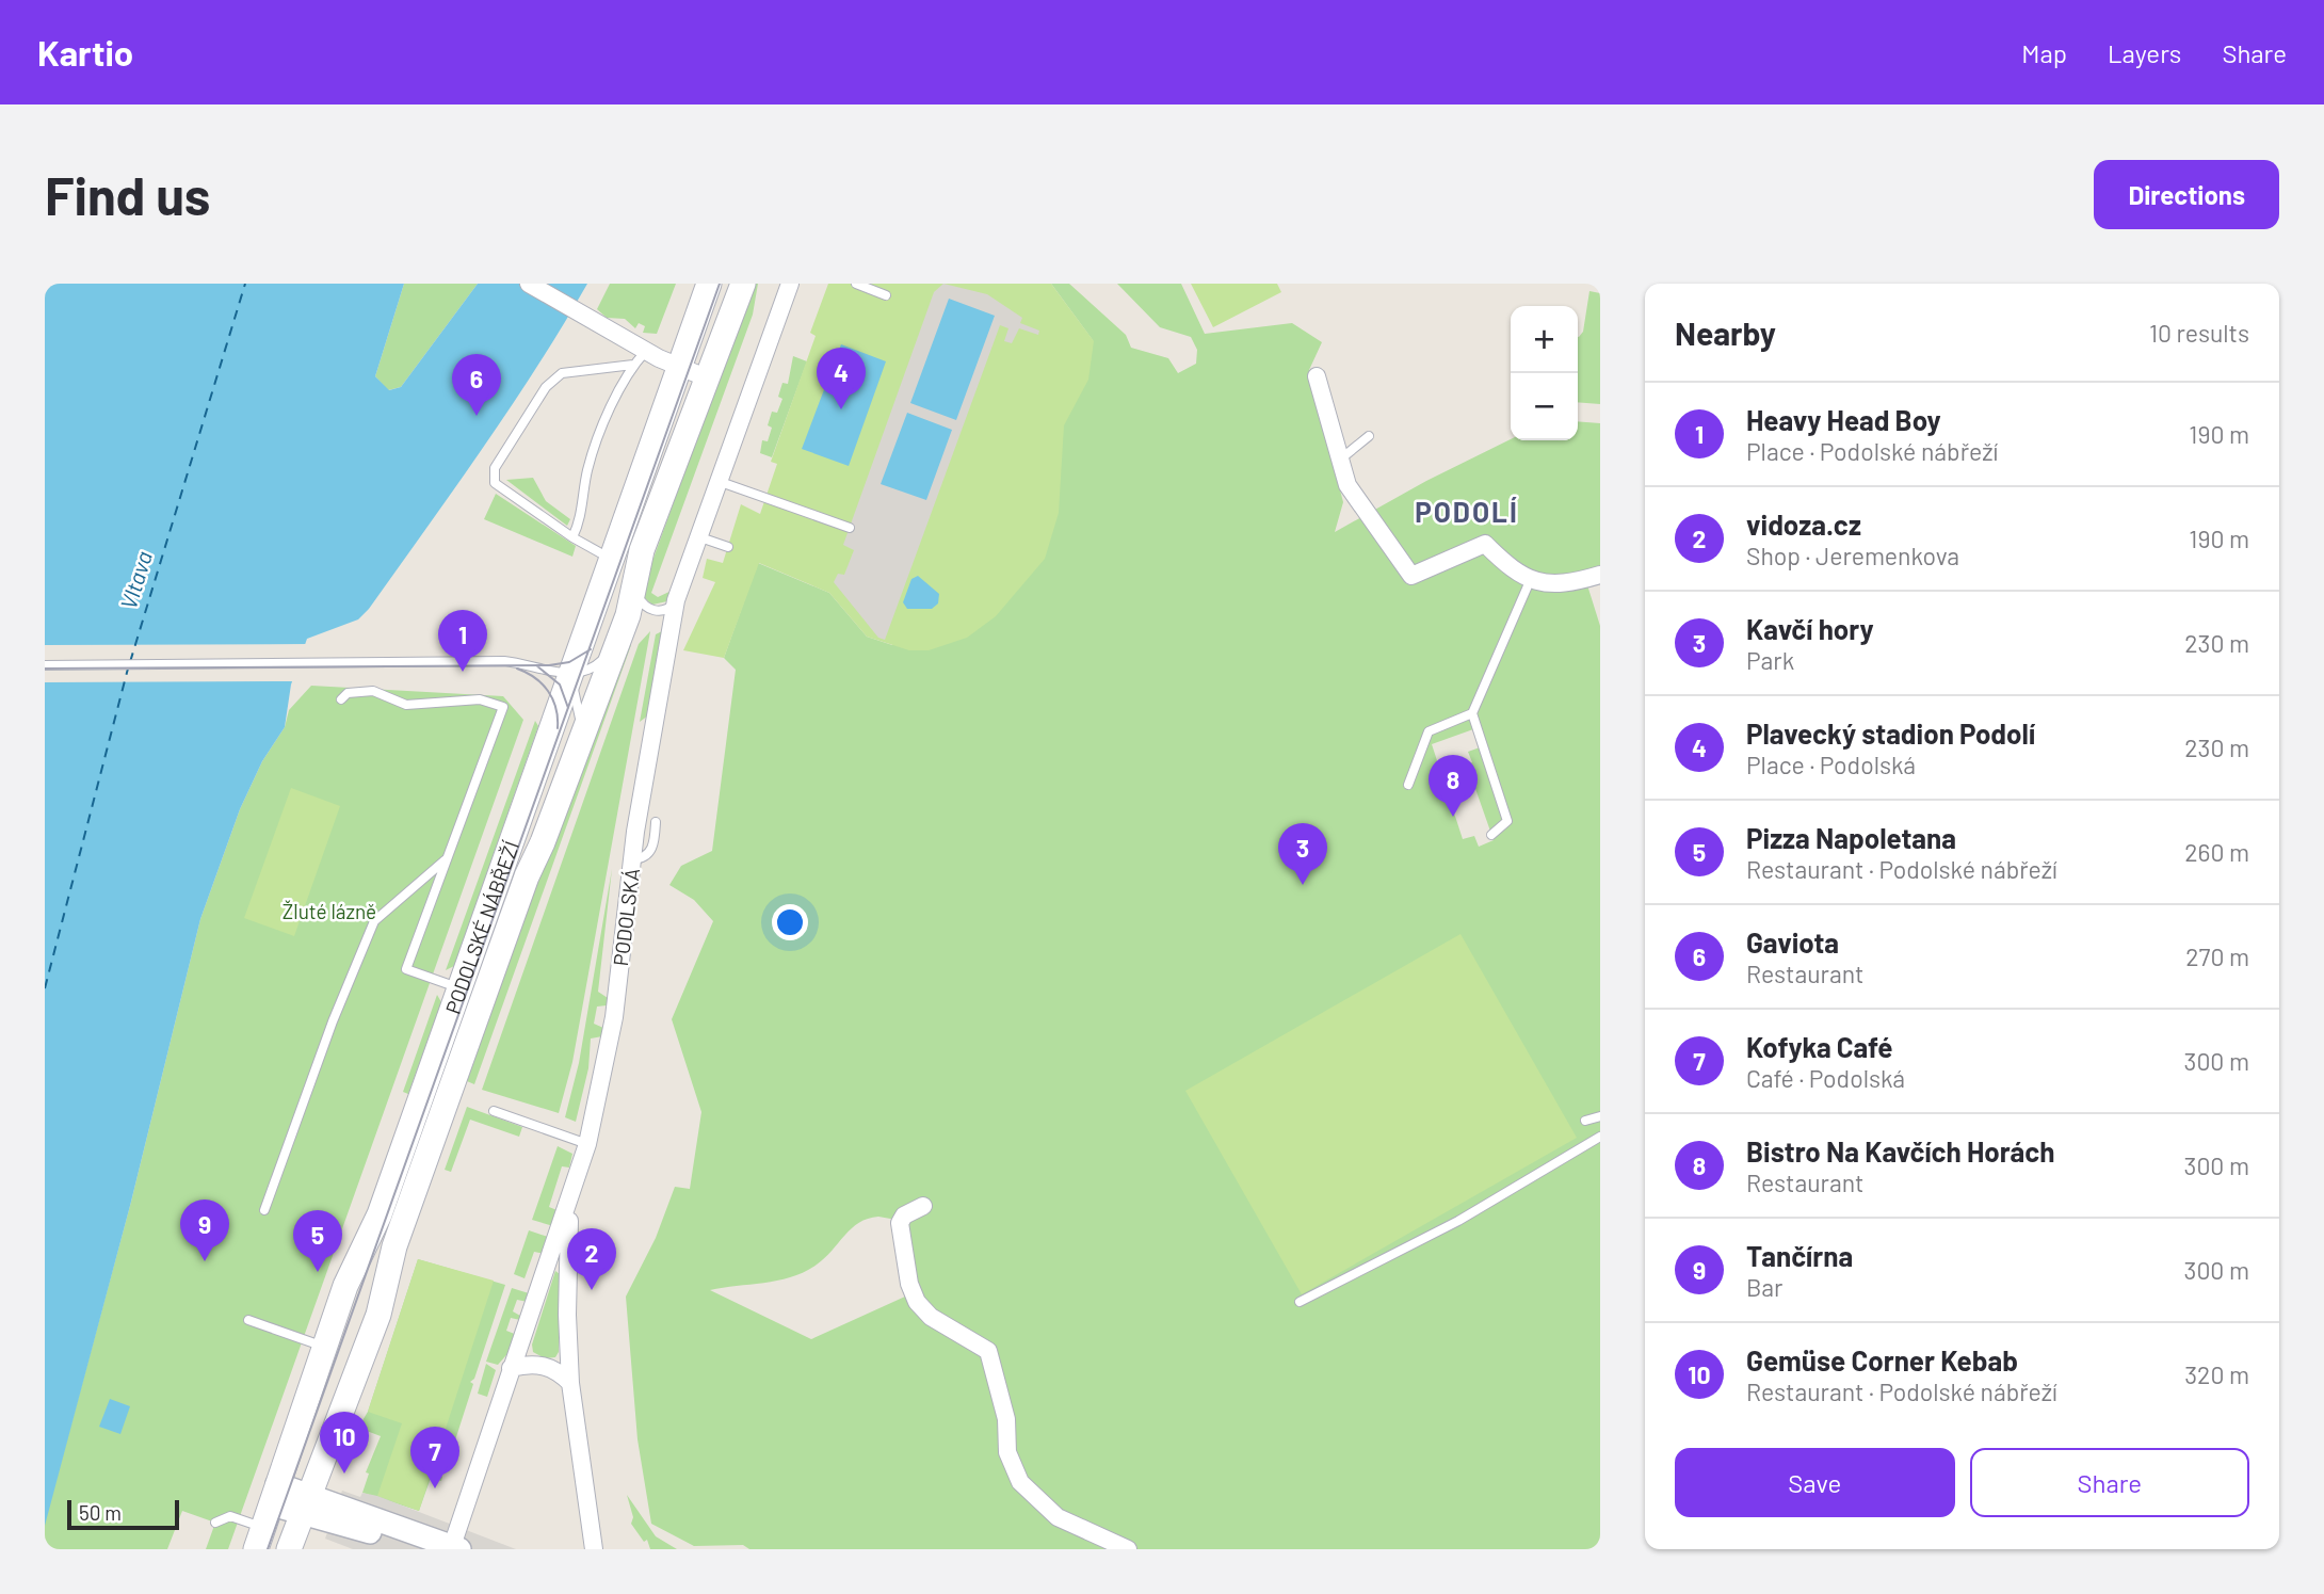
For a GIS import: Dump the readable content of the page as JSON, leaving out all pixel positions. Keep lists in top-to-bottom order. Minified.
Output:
{"streets":{"main road":["PODOLSKÉ NÁBŘEŽÍ"],"street":["PODOLSKÁ"]},"districts":["PODOLÍ"],"water":["Vltava"],"parks":["Žluté lázně"],"scale_bar":"50 m","page":{"header":"Kartio","nav":["Map","Layers","Share"],"buttons":["Directions",["Save","Share"]],"title":"Find us","heading":["Nearby","10 results"],"map_buttons":["+","−"],"pins":["4","6","1","8","3","9","5","2","10","7"],"list":[{"mark":"1","name":"Heavy Head Boy","note":"Place · Podolské nábřeží","value":"190 m"},{"mark":"2","name":"vidoza.cz","note":"Shop · Jeremenkova","value":"190 m"},{"mark":"3","name":"Kavčí hory","note":"Park","value":"230 m"},{"mark":"4","name":"Plavecký stadion Podolí","note":"Place · Podolská","value":"230 m"},{"mark":"5","name":"Pizza Napoletana","note":"Restaurant · Podolské nábřeží","value":"260 m"},{"mark":"6","name":"Gaviota","note":"Restaurant","value":"270 m"},{"mark":"7","name":"Kofyka Café","note":"Café · Podolská","value":"300 m"},{"mark":"8","name":"Bistro Na Kavčích Horách","note":"Restaurant","value":"300 m"},{"mark":"9","name":"Tančírna","note":"Bar","value":"300 m"},{"mark":"10","name":"Gemüse Corner Kebab","note":"Restaurant · Podolské nábřeží","value":"320 m"}],"scale":"50 m"}}
